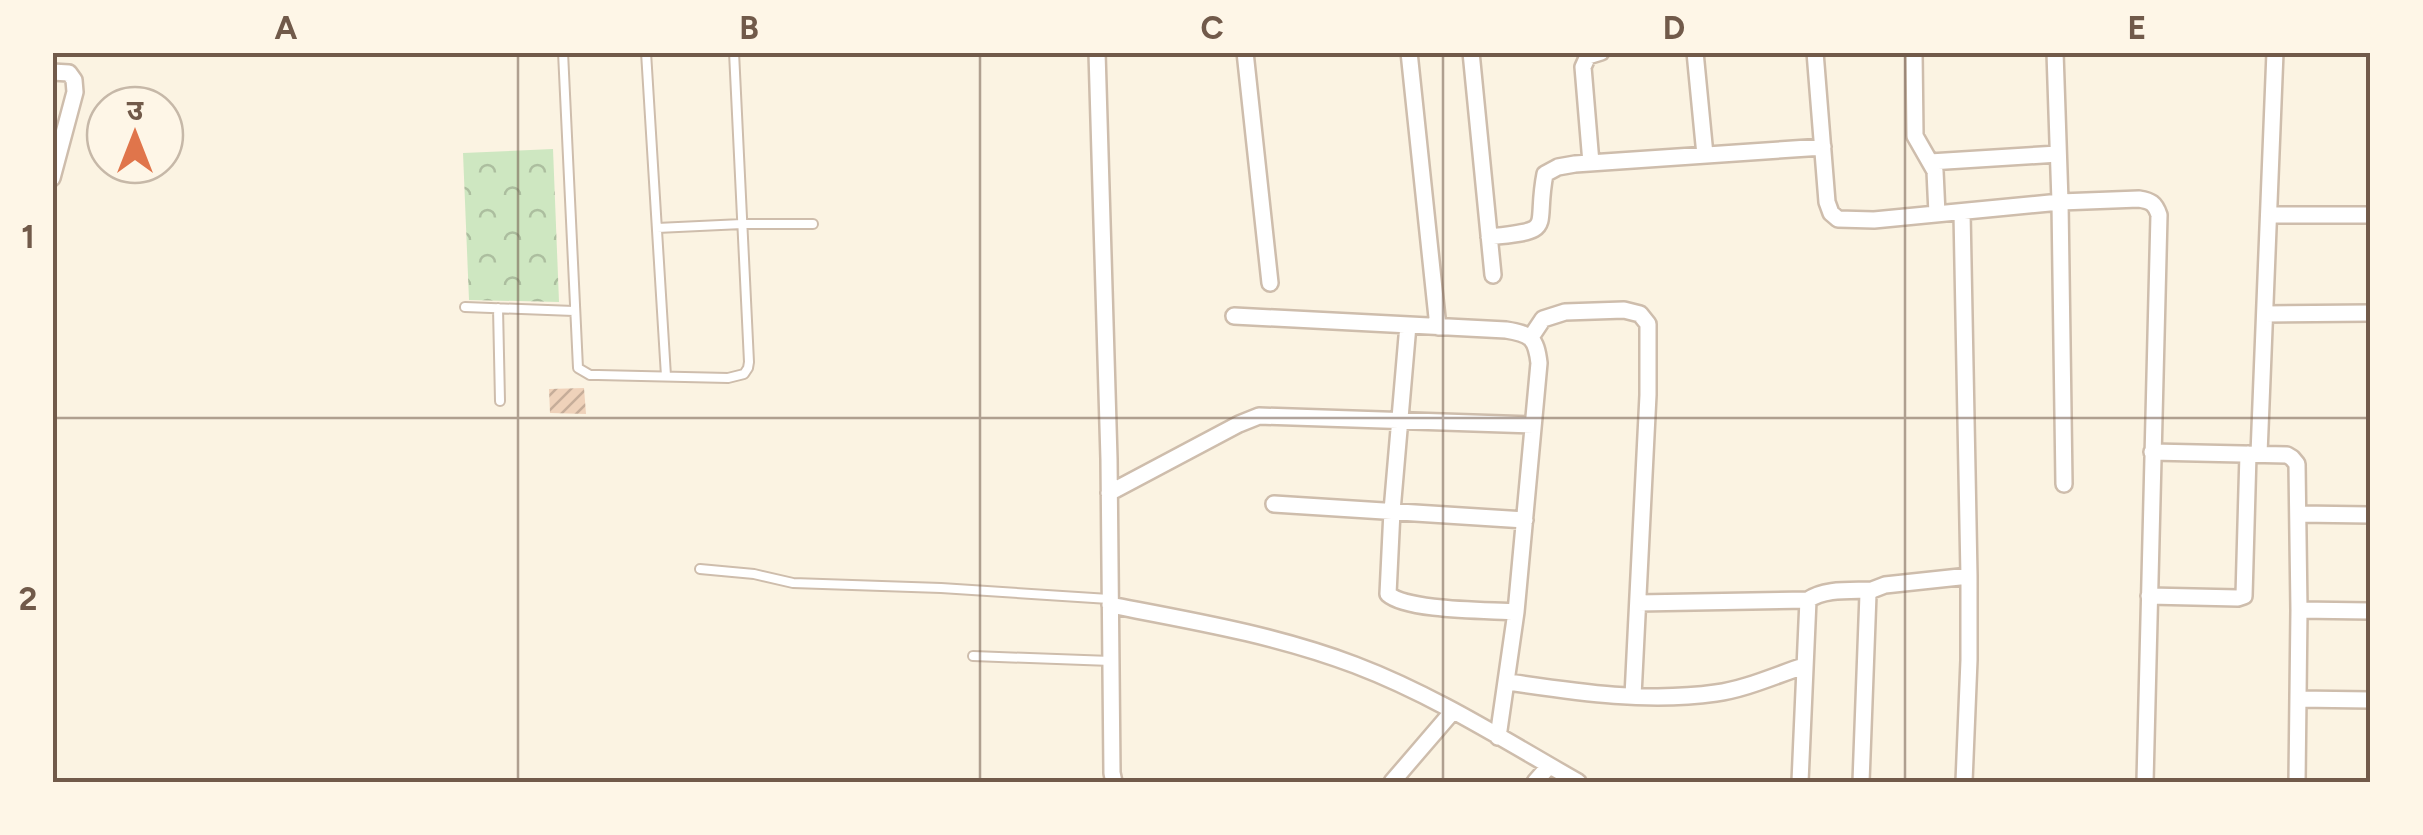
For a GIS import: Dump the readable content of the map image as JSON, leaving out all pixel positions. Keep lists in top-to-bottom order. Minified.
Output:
{"north":"top","grid":{"columns":["A","B","C","D","E"],"rows":["1","2"]}}
